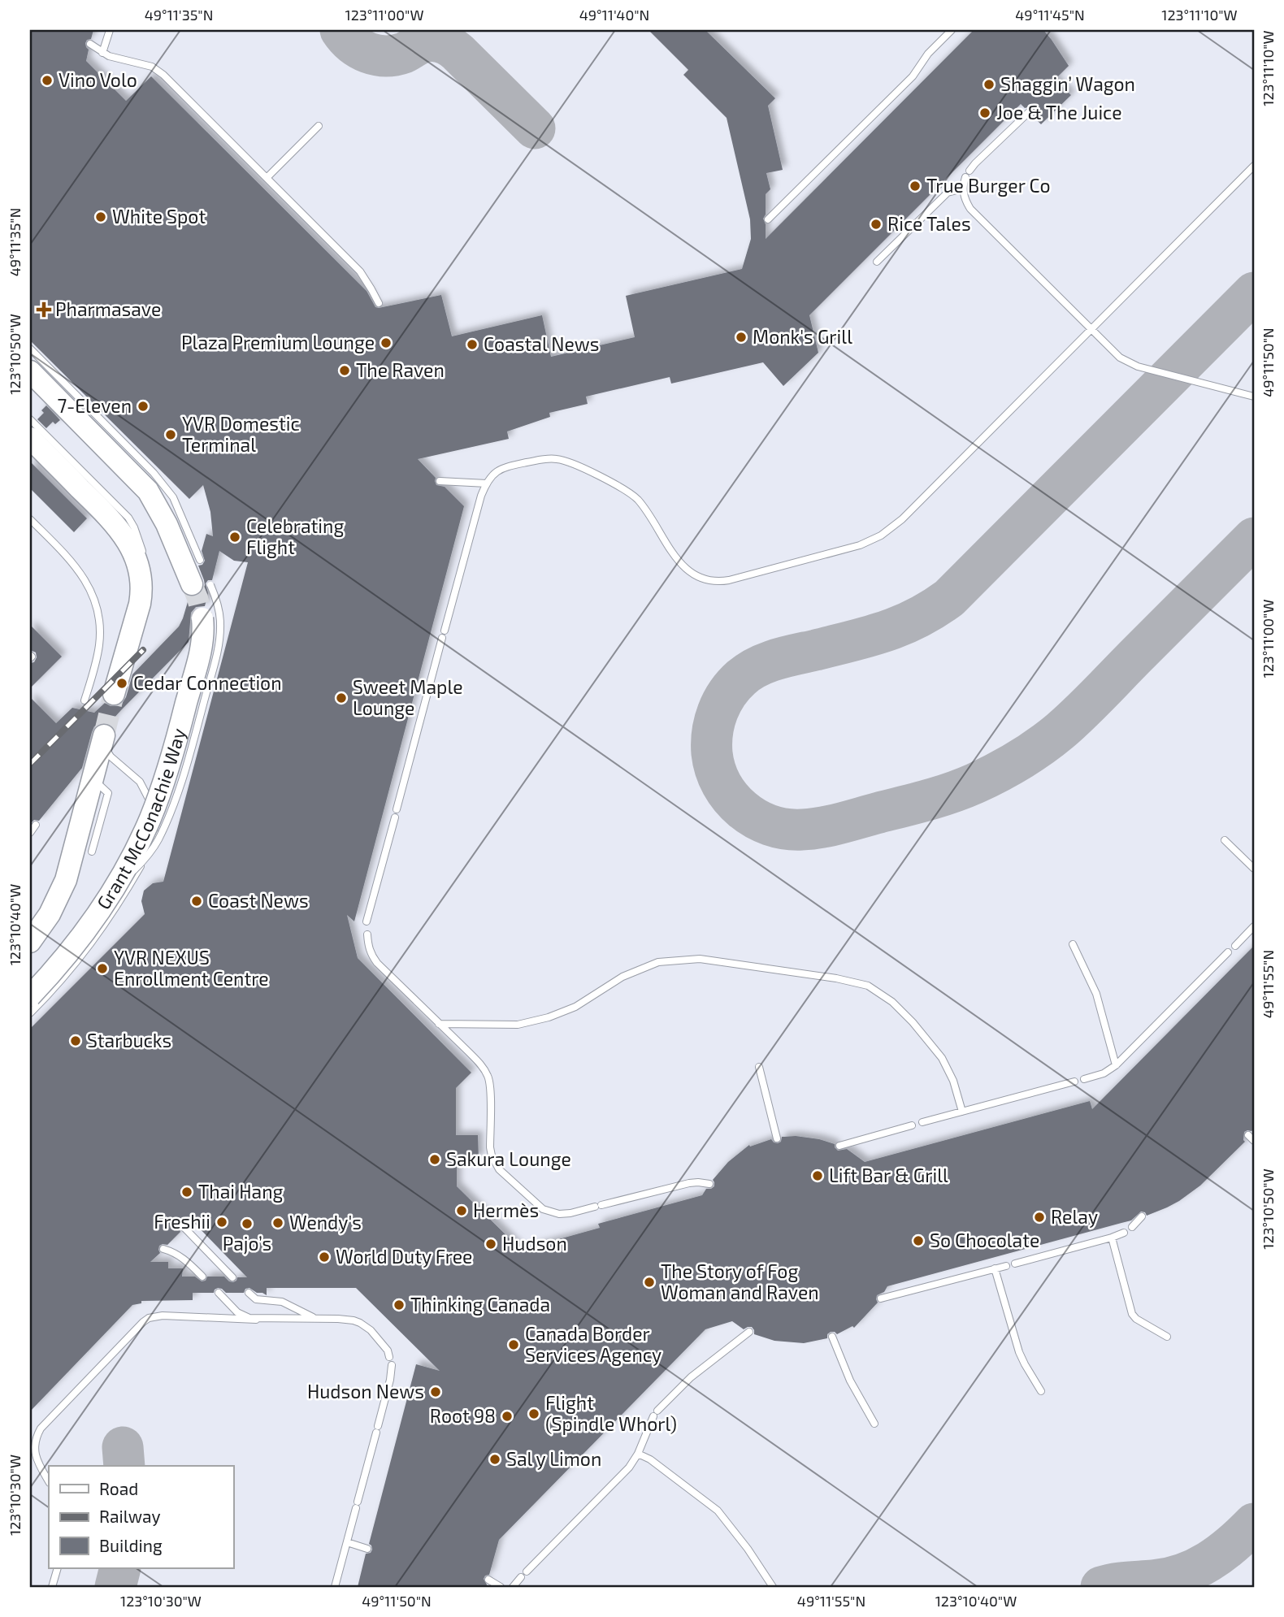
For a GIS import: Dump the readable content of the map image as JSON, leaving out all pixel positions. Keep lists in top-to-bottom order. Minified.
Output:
{"streets":{"main road":["Grant McConachie Way"]},"places":{"other":["Vino Volo","Shaggin’ Wagon","Joe & The Juice","True Burger Co","White Spot","Rice Tales","Monk's Grill","Plaza Premium Lounge","Coastal News","The Raven","7-Eleven","YVR Domestic Terminal","Celebrating Flight","Cedar Connection","Sweet Maple Lounge","Coast News","YVR NEXUS Enrollment Centre","Starbucks","Sakura Lounge","Lift Bar & Grill","Thai Hang","Hermès","Relay","Freshii","Wendy's","Pajo’s","So Chocolate","Hudson","World Duty Free","The Story of Fog Woman and Raven","Thinking Canada","Canada Border Services Agency","Hudson News","Flight (Spindle Whorl)","Root 98","Sal y Limon"],"health":["Pharmasave"]},"legend":["Road","Railway","Building"],"coordinates":["49°11'35\"N","123°11'00\"W","49°11'40\"N","49°11'45\"N","123°11'10\"W","123°10'50\"W","49°11'50\"N","123°10'40\"W","49°11'55\"N","123°10'30\"W"]}
